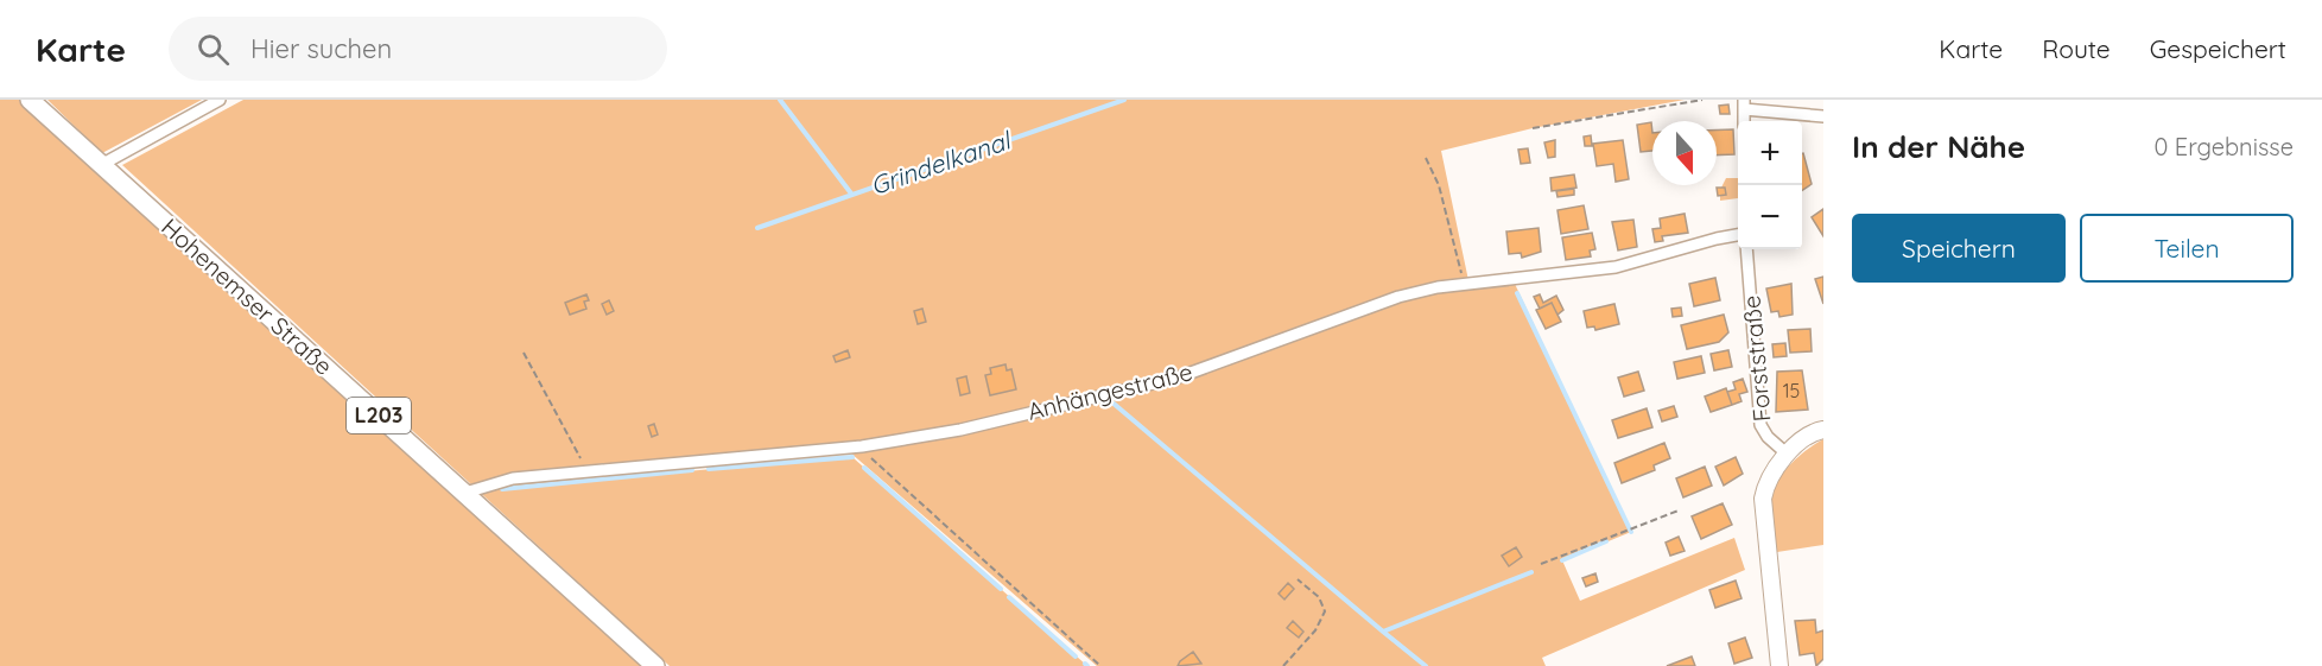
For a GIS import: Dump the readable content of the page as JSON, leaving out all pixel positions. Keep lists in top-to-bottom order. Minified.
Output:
{"streets":{"main road":["Hohenemser Straße","L203"],"street":["Forststraße","Anhängestraße"]},"crossings":[["Hohenemser Straße","Anhängestraße"]],"water":["Grindelkanal"],"house_numbers":["15"],"north":"bottom","page":{"header":"Karte","search":"Hier suchen","nav":["Karte","Route","Gespeichert"],"heading":["In der Nähe","0 Ergebnisse"],"map_buttons":["+","−"],"buttons":["Speichern","Teilen"]}}
